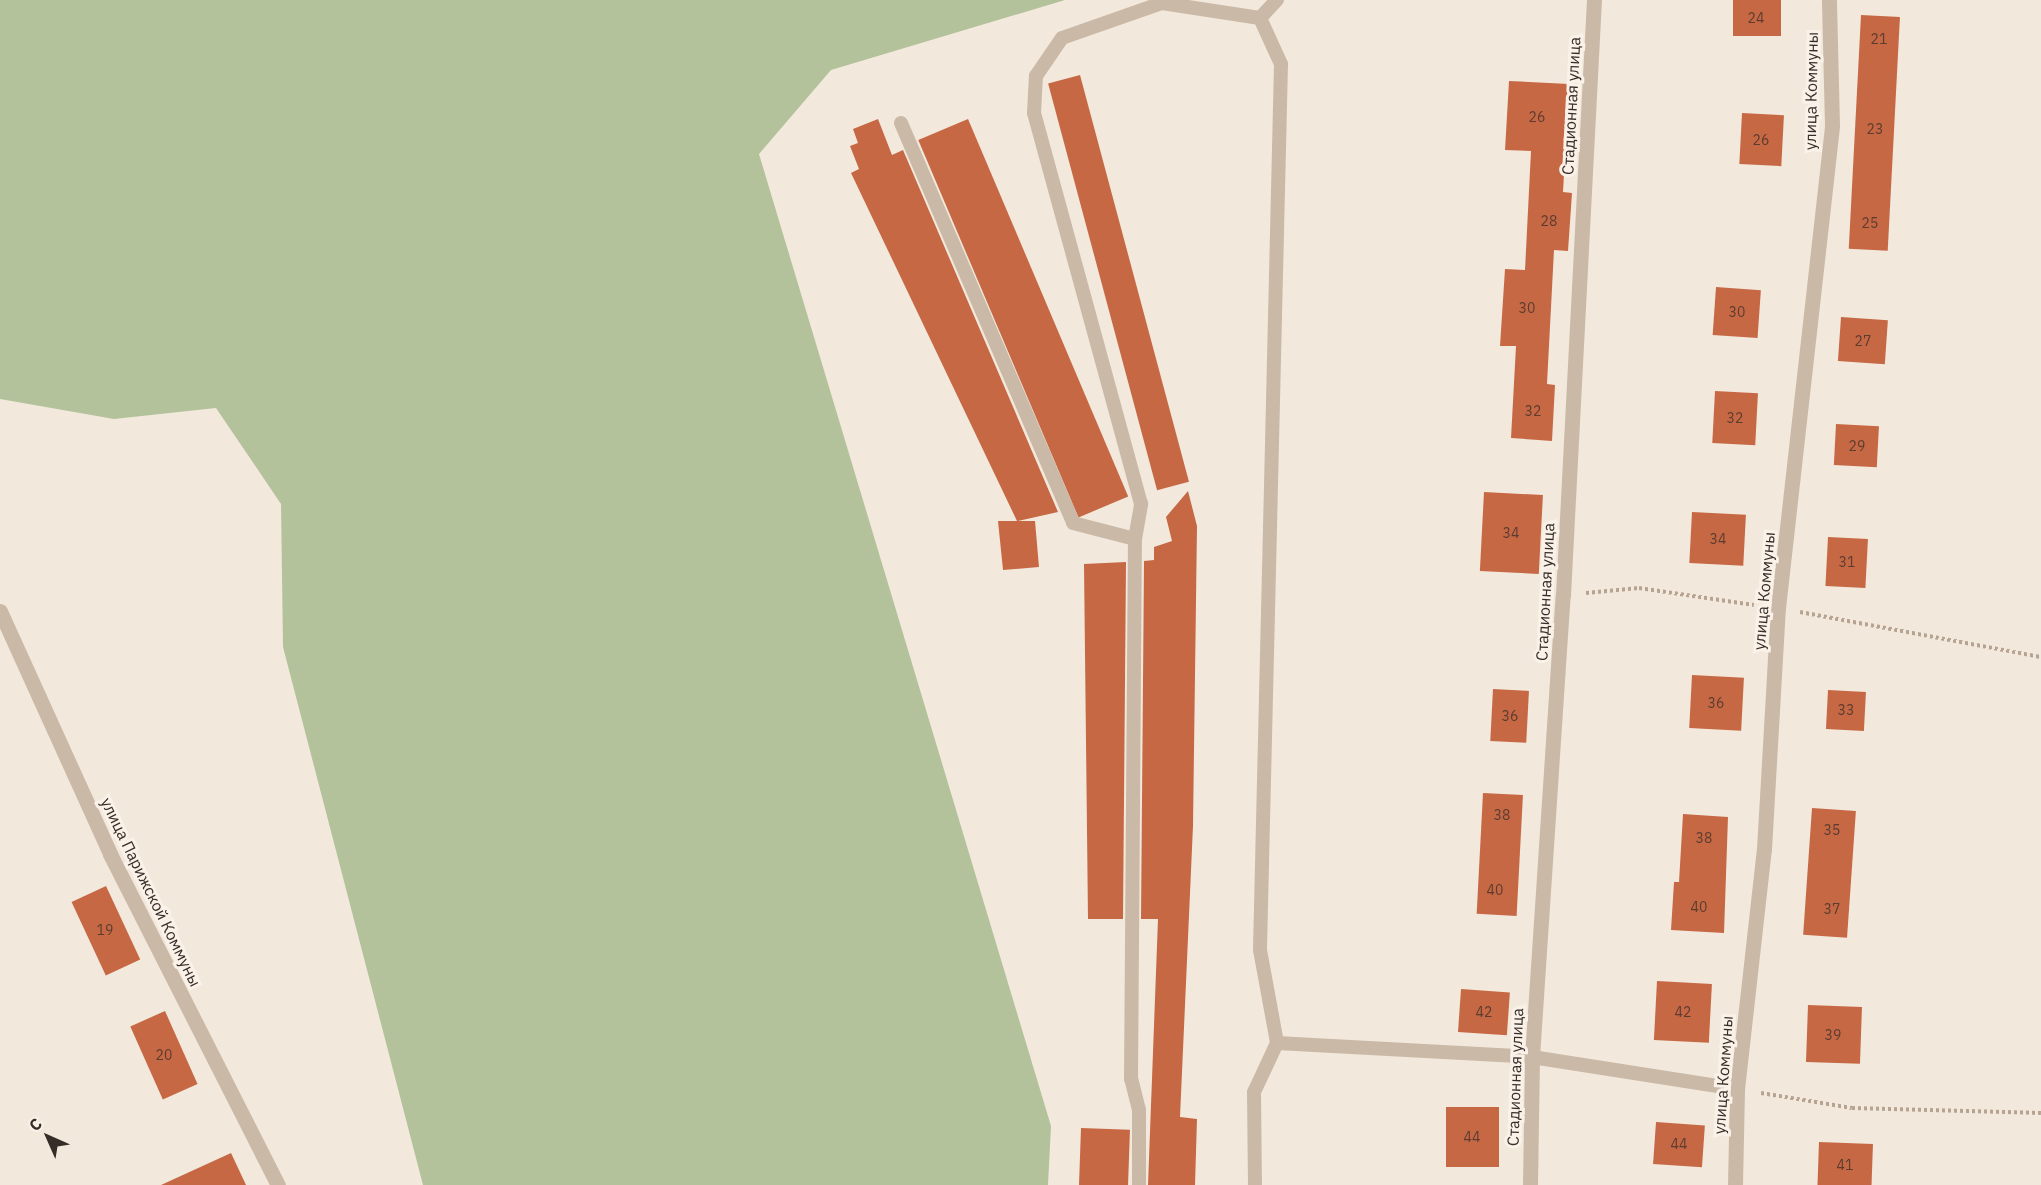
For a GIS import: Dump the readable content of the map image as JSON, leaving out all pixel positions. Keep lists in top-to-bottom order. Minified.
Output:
{"streets":{"street":["улица Коммуны","Стадионная улица","улица Парижской Коммуны"]},"house_numbers":["24","21","26","23","26","28","25","30","30","27","32","32","29","34","34","31","36","33","36","38","35","38","40","40","37","19","42","42","39","20","44","44","41"],"north":"top left"}
